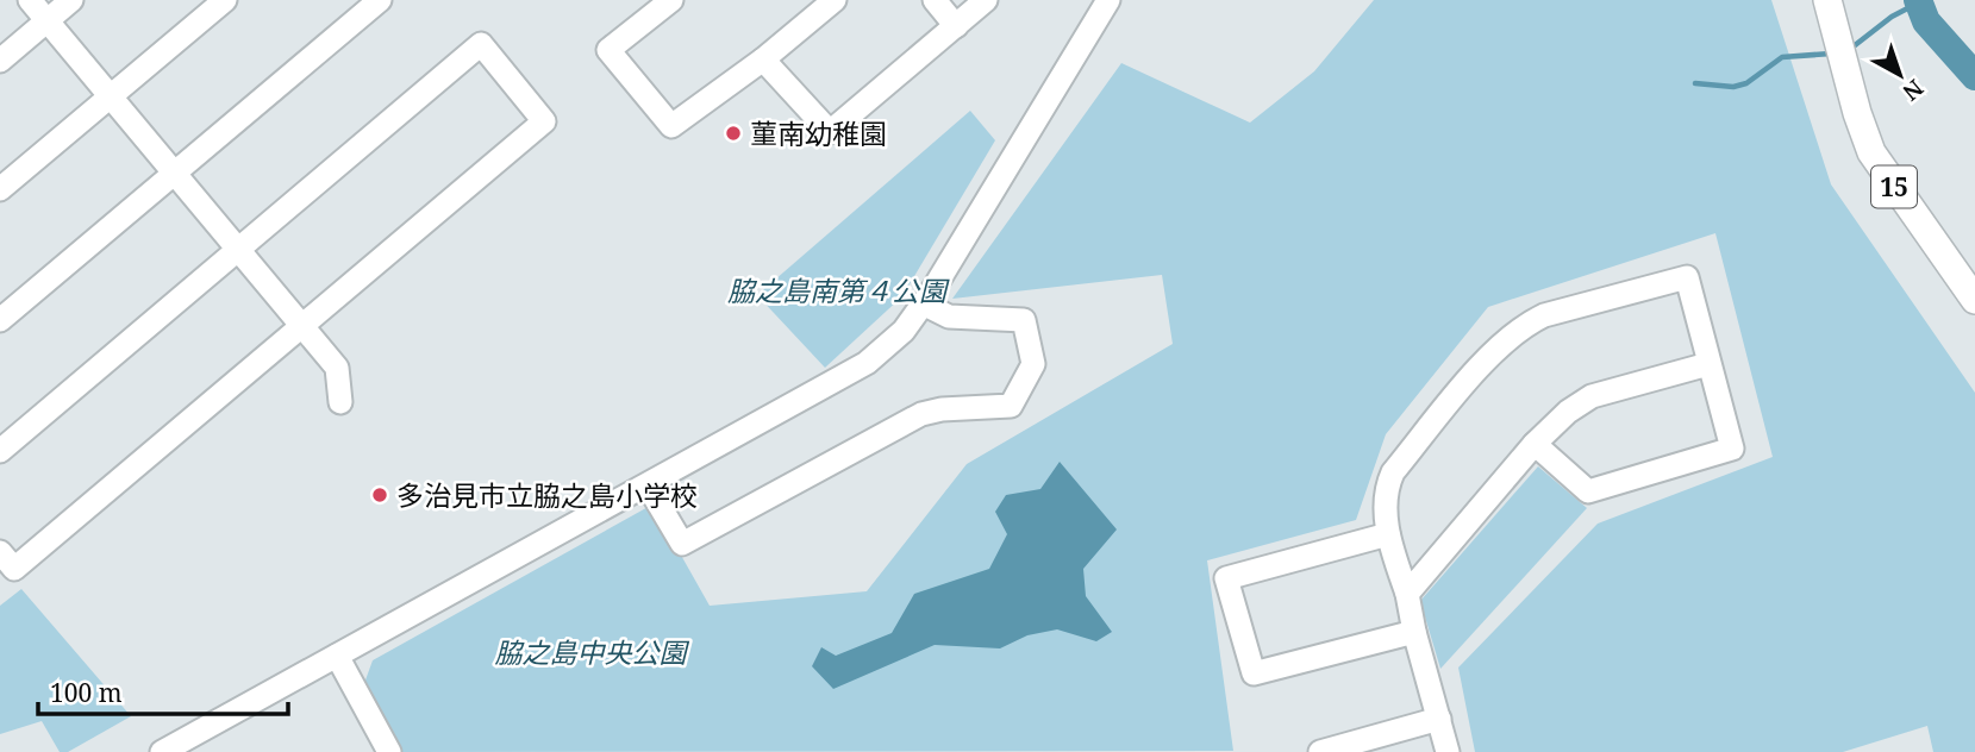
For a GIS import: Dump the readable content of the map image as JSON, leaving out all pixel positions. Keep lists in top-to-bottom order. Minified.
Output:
{"streets":{"main road":["15"]},"parks":["脇之島南第４公園","脇之島中央公園"],"places":["菫南幼稚園","多治見市立脇之島小学校"],"scale_bar":"100 m","north":"bottom right"}
